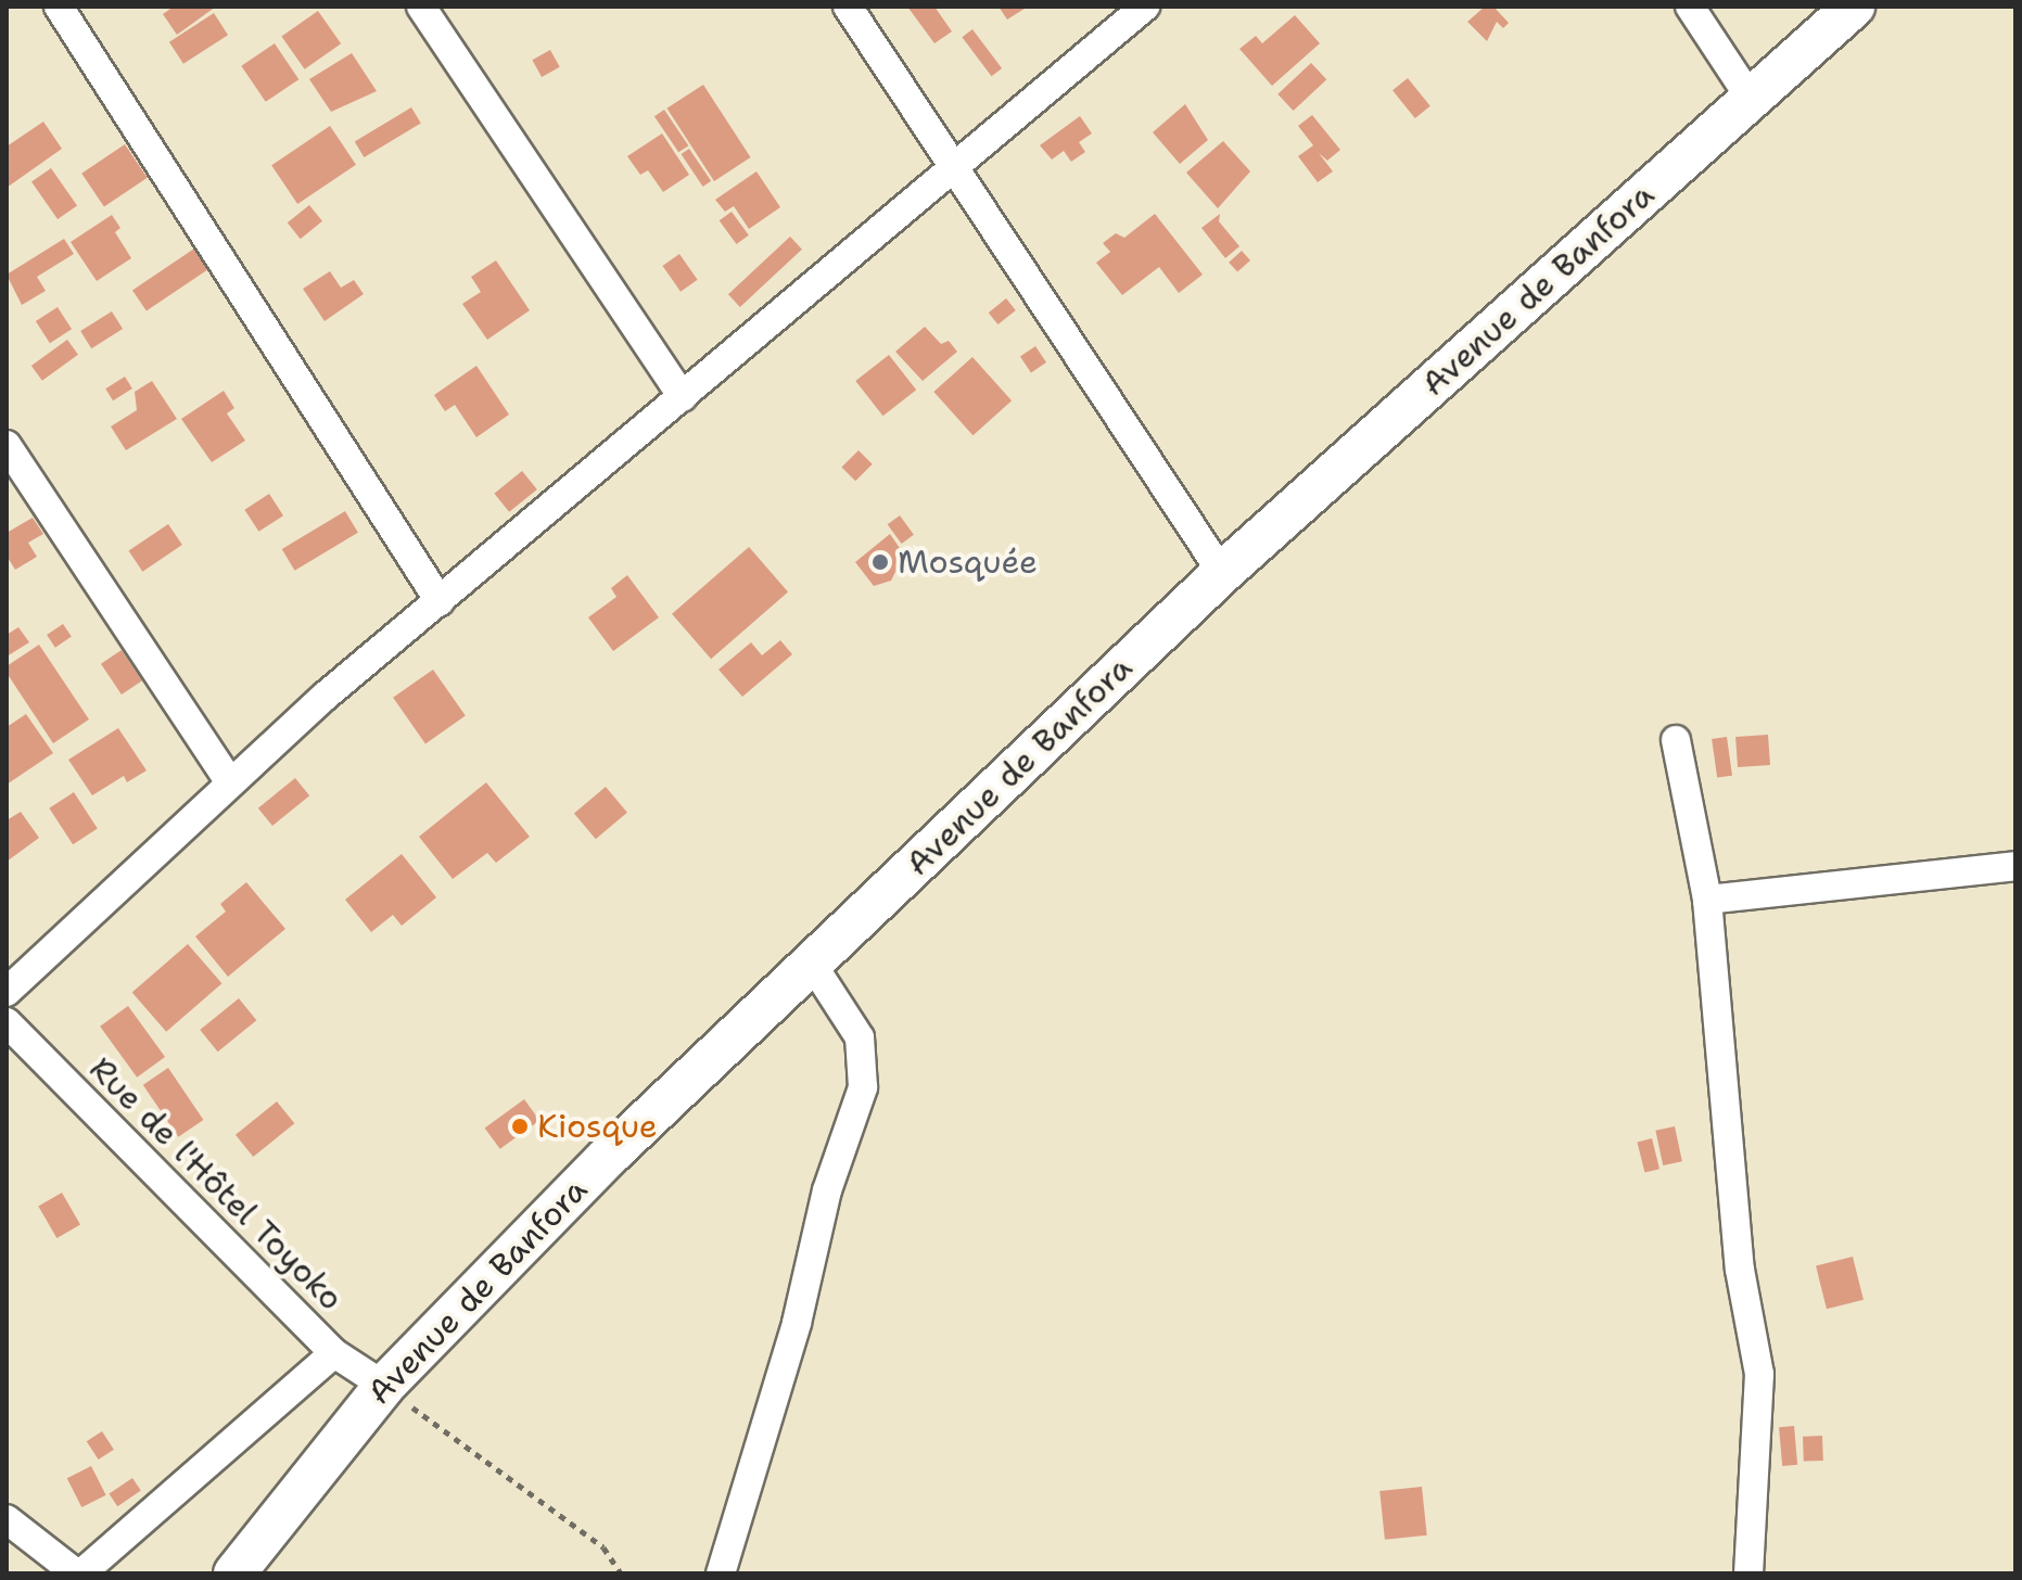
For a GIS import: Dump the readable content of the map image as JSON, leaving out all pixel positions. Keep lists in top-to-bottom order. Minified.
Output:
{"streets":{"main road":["Avenue de Banfora"],"street":["Rue de l'Hôtel Toyoko"]},"crossings":[["Avenue de Banfora","Rue de l'Hôtel Toyoko"]],"places":["Mosquée","Kiosque"]}
